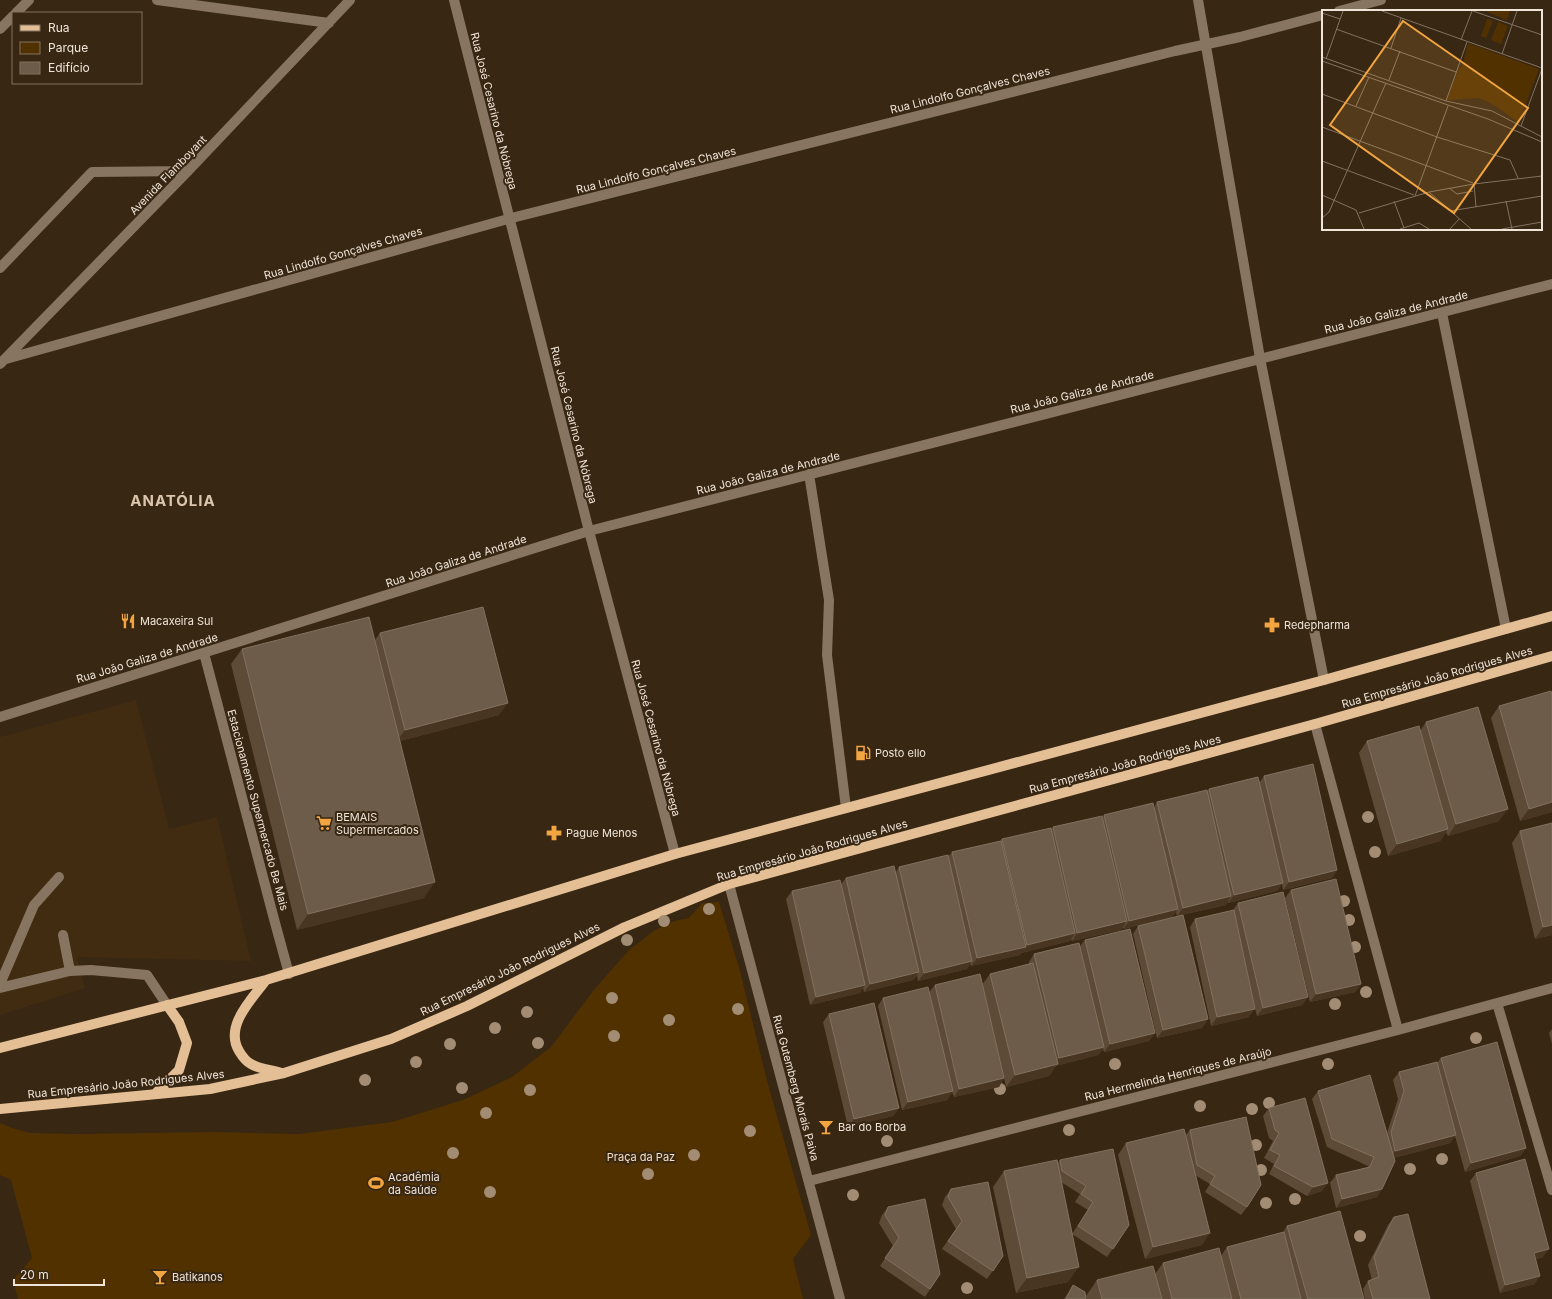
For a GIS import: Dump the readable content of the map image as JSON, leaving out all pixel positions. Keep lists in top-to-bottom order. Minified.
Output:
{"streets":{"main road":["Rua Empresário João Rodrigues Alves"],"street":["Rua Lindolfo Gonçalves Chaves","Rua José Cesarino da Nóbrega","Avenida Flamboyant","Rua João Galiza de Andrade","Estacionamento Supermercado Be Mais","Rua Hermelinda Henriques de Araújo","Rua Gutemberg Morais Paiva"]},"crossings":[["Rua Lindolfo Gonçalves Chaves","Rua José Cesarino da Nóbrega"],["Rua Lindolfo Gonçalves Chaves","Avenida Flamboyant"],["Rua José Cesarino da Nóbrega","Rua João Galiza de Andrade"],["Rua João Galiza de Andrade","Estacionamento Supermercado Be Mais"],["Rua Empresário João Rodrigues Alves","Rua Gutemberg Morais Paiva"],["Rua Hermelinda Henriques de Araújo","Rua Gutemberg Morais Paiva"]],"districts":["ANATÓLIA"],"parks":["Praça da Paz"],"places":{"restaurant":["Macaxeira Sul"],"pharmacy":["Redepharma","Pague Menos"],"fuel station":["Posto ello"],"supermarket":["BEMAIS Supermercados"],"bar":["Bar do Borba","Batikanos"],"sports":["Acadêmia da Saúde"]},"legend":["Rua","Parque","Edifício"],"scale_bar":"20 m"}
